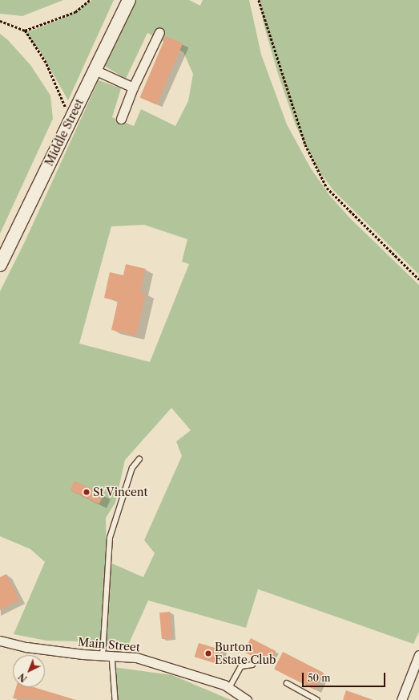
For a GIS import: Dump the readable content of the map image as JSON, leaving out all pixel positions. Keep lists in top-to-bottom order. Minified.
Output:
{"streets":{"main road":["Middle Street"],"street":["Main Street"]},"places":["St Vincent","Burton Estate Club"],"scale_bar":"50 m","north":"bottom left"}
